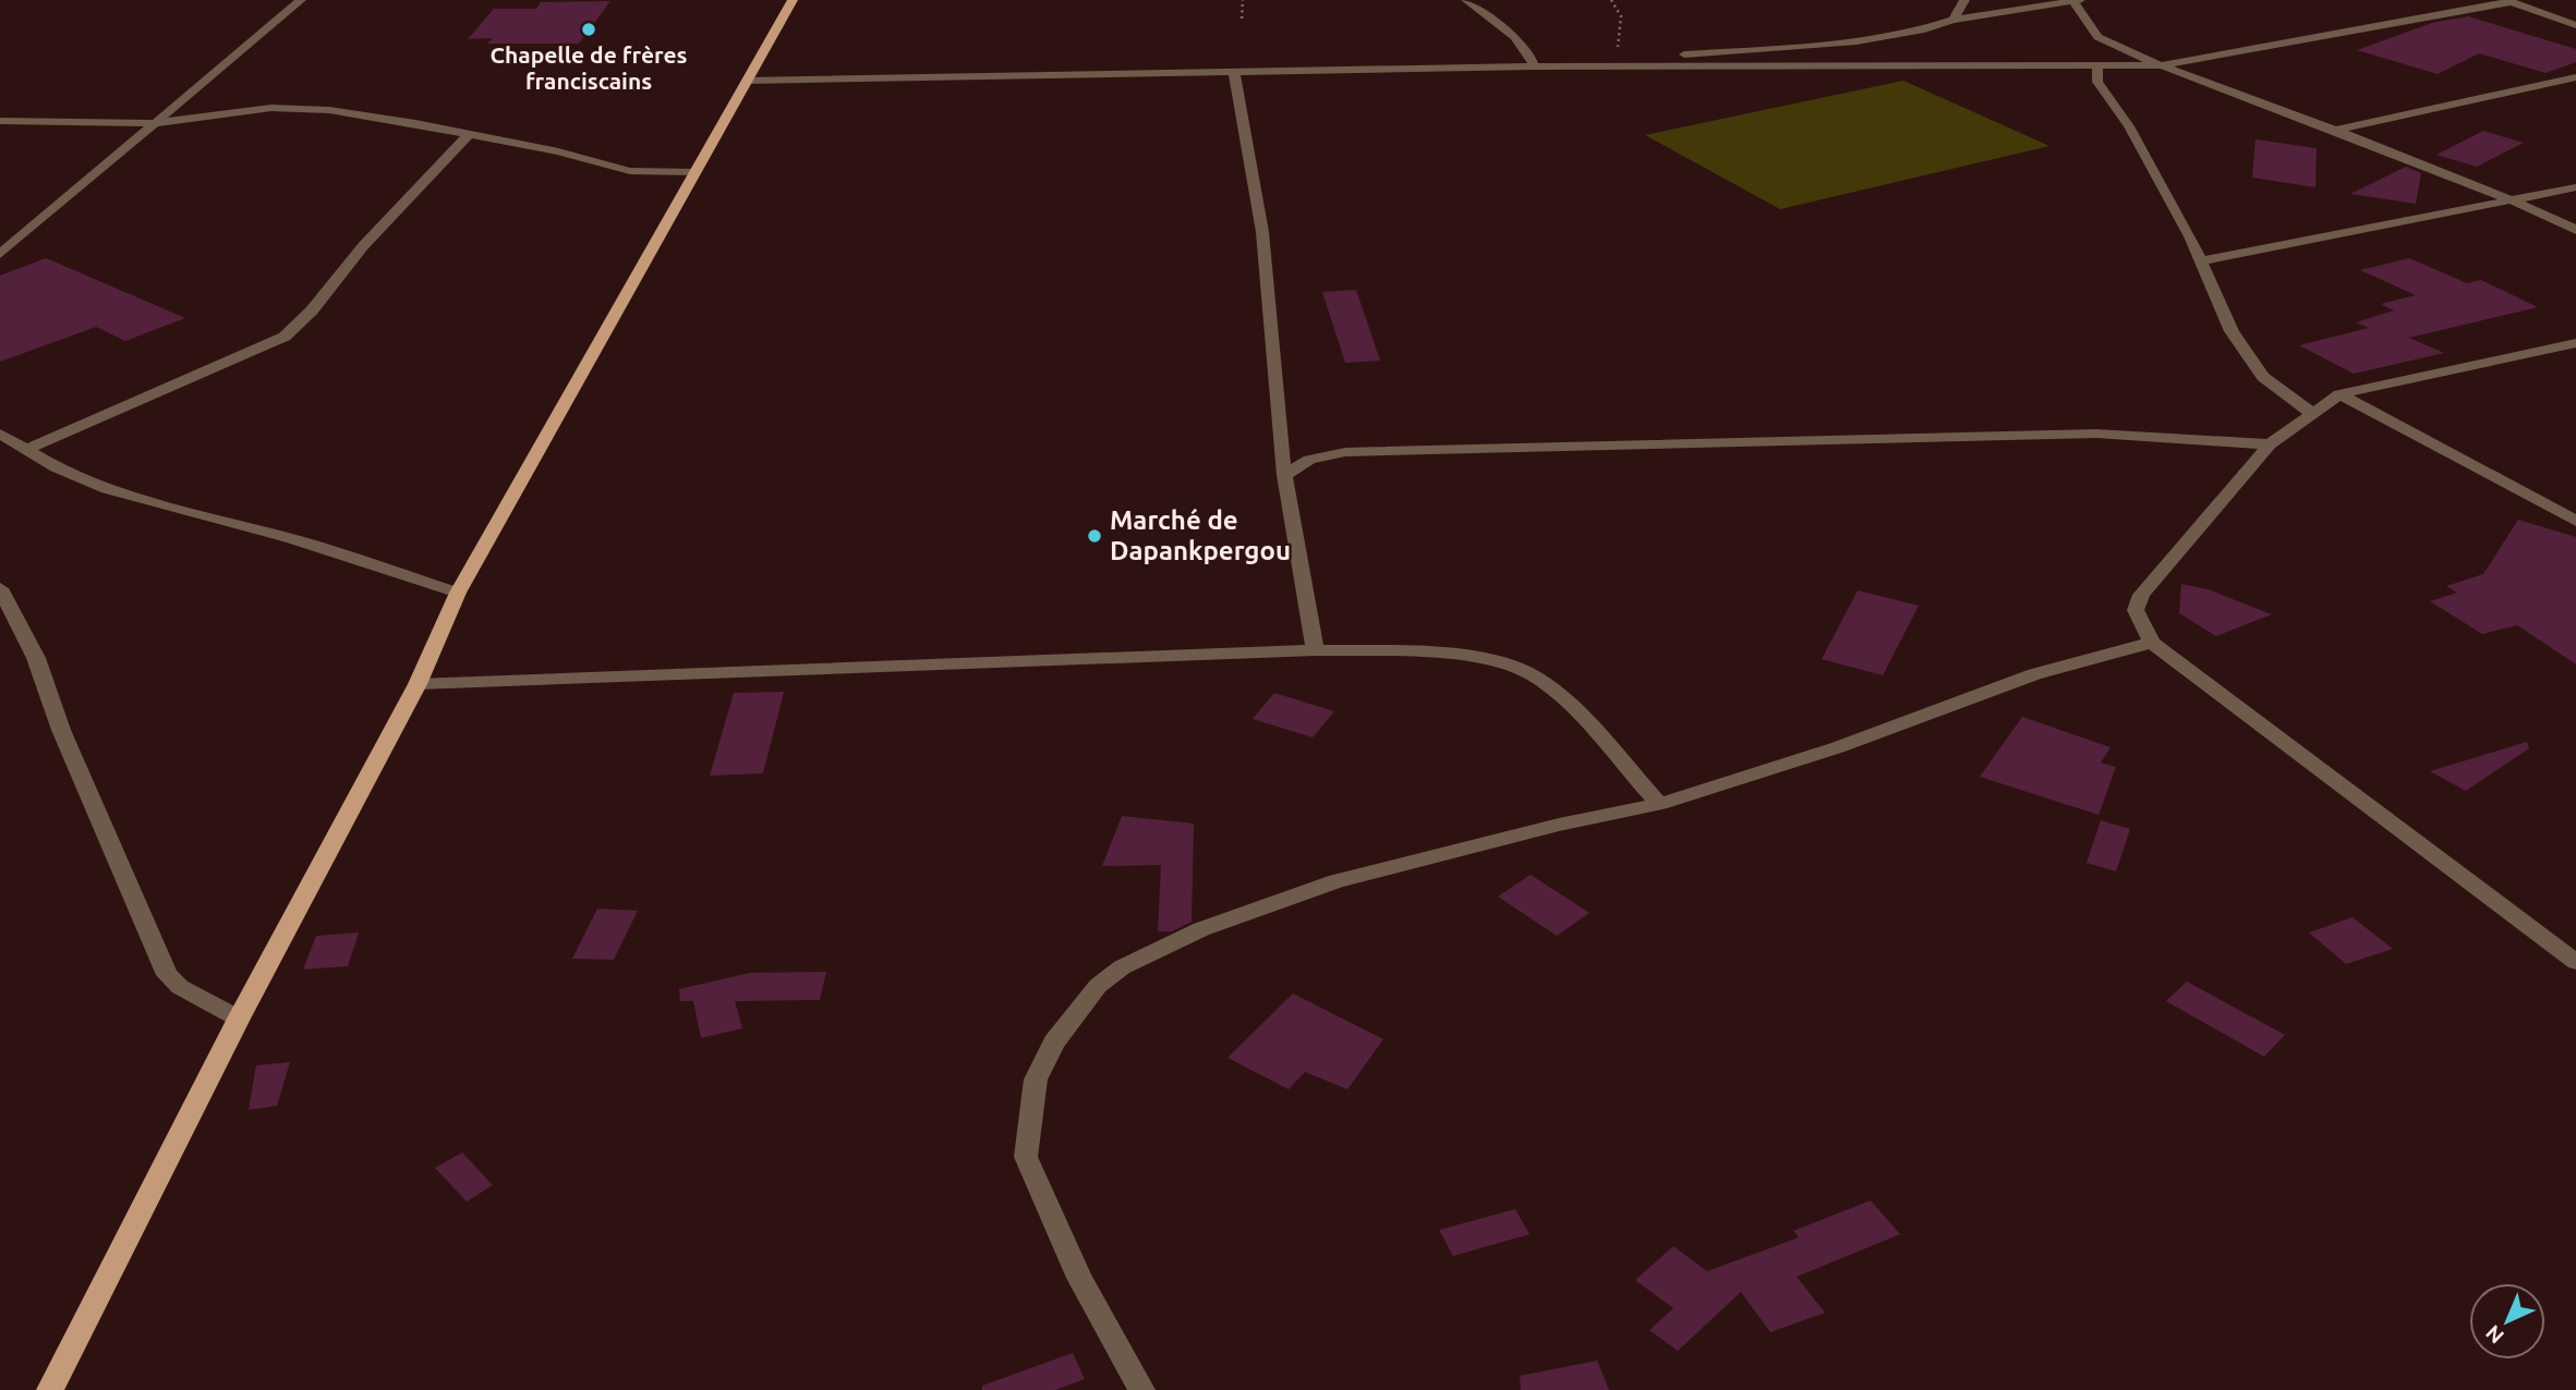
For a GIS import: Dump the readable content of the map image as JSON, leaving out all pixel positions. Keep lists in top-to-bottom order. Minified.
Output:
{"places":["Chapelle de frères franciscains","Marché de Dapankpergou"],"north":"bottom left"}
